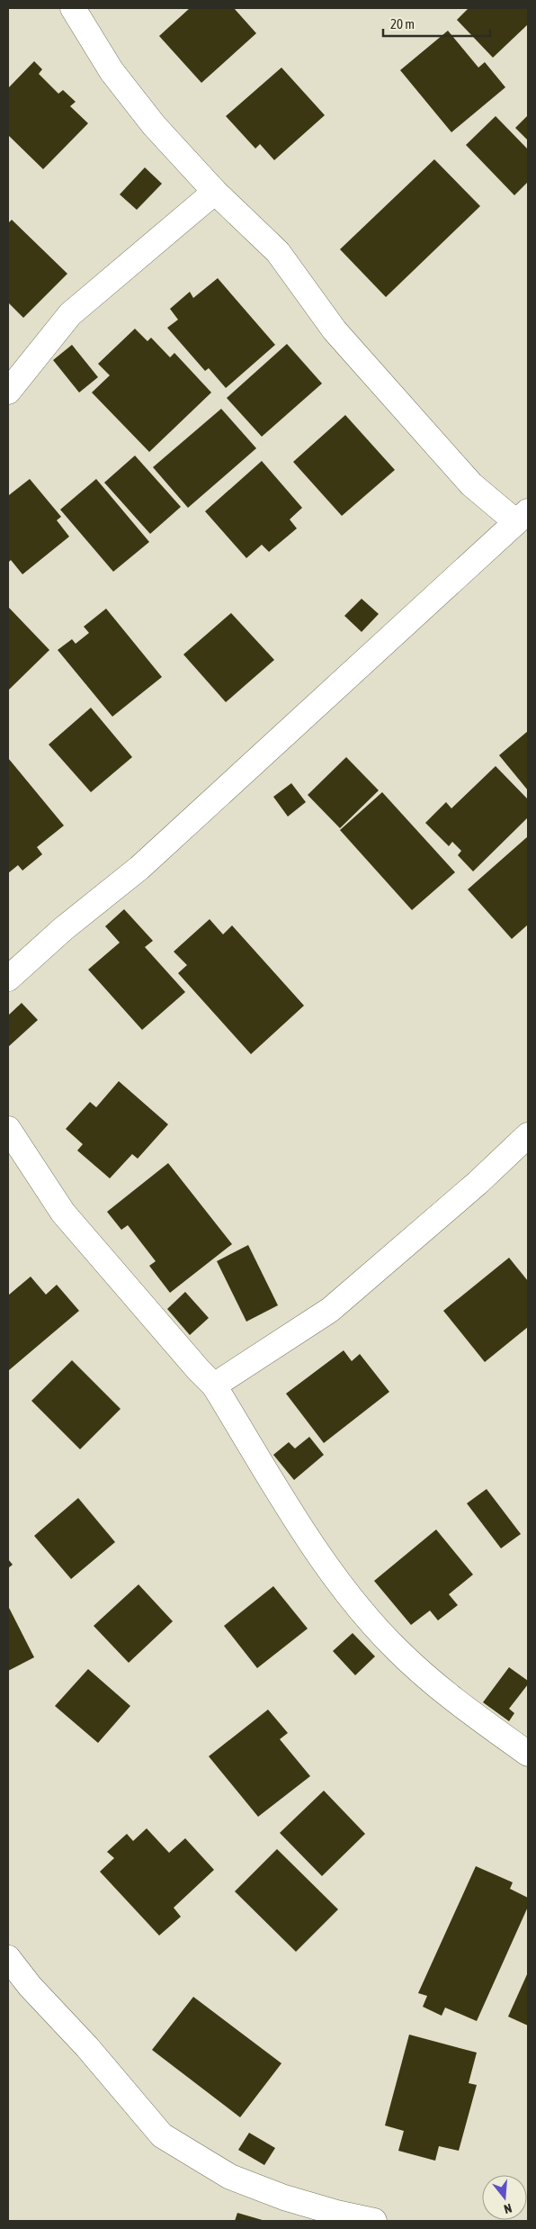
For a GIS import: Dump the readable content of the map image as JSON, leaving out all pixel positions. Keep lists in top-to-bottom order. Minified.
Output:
{"scale_bar":"20 m","north":"bottom"}
